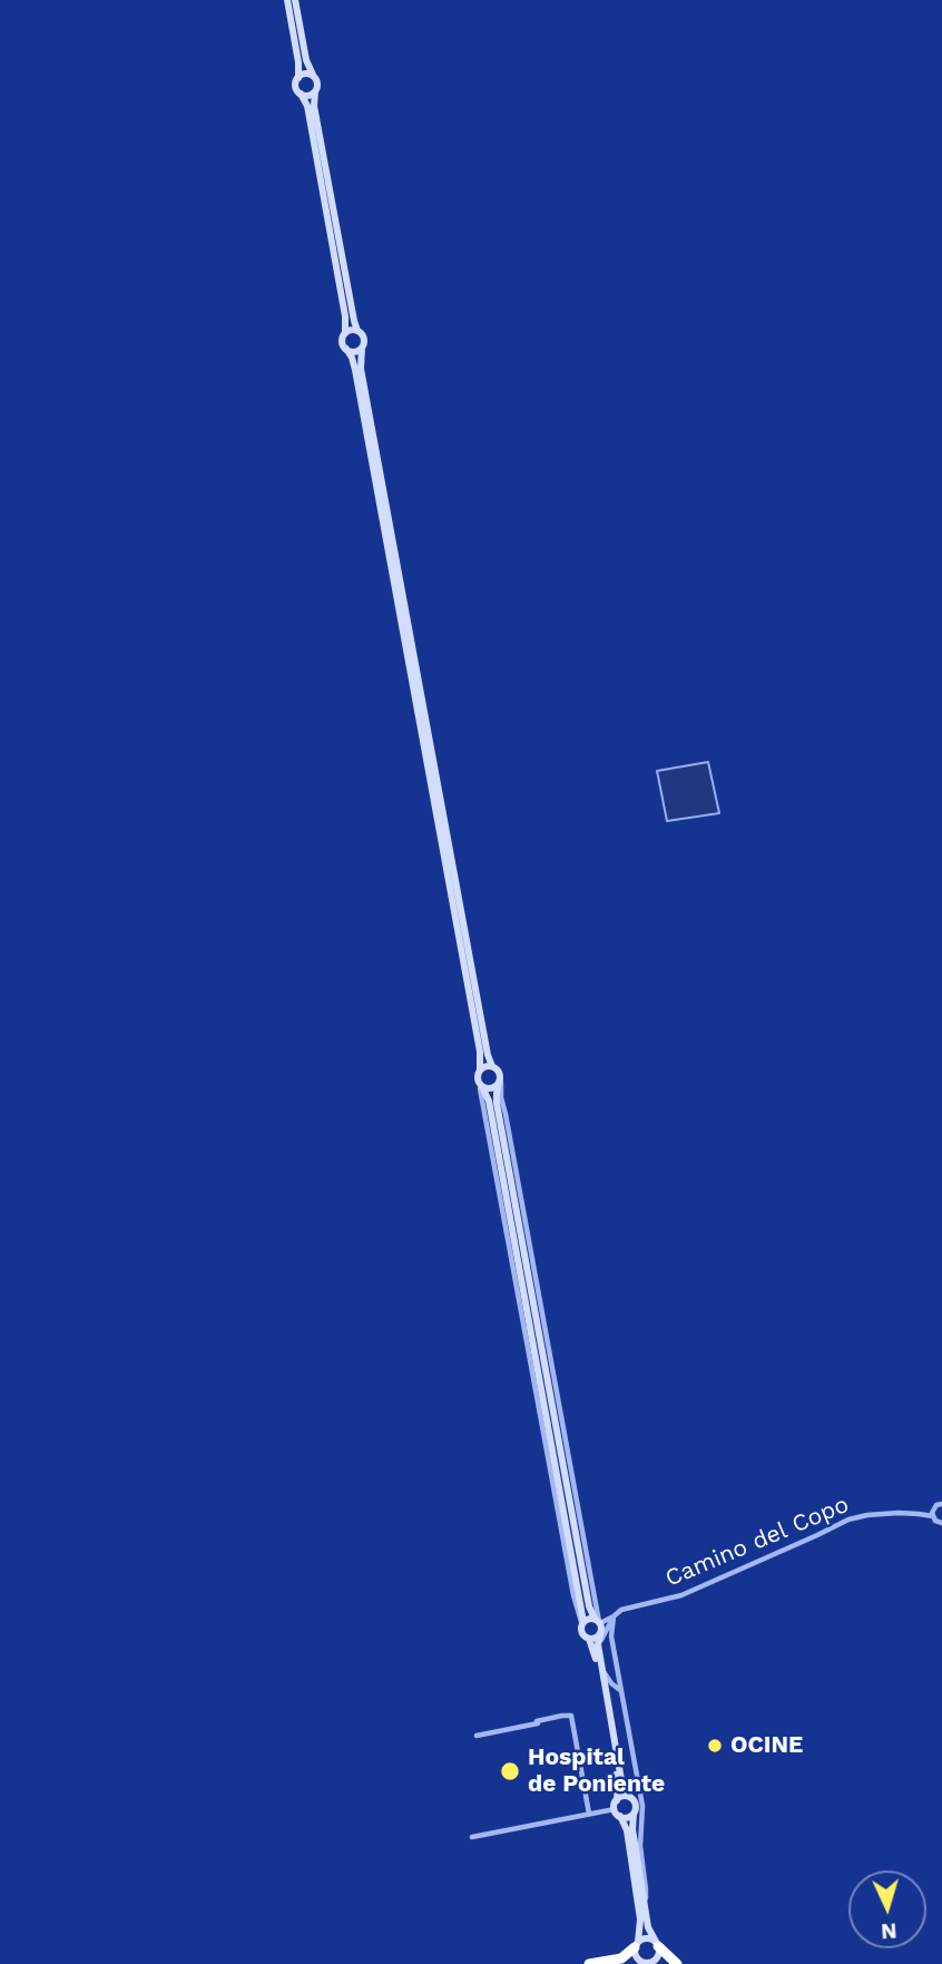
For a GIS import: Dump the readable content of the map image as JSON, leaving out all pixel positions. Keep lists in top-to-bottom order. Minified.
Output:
{"streets":{"street":["Camino del Copo"]},"places":["OCINE","Hospital de Poniente"],"north":"bottom"}
